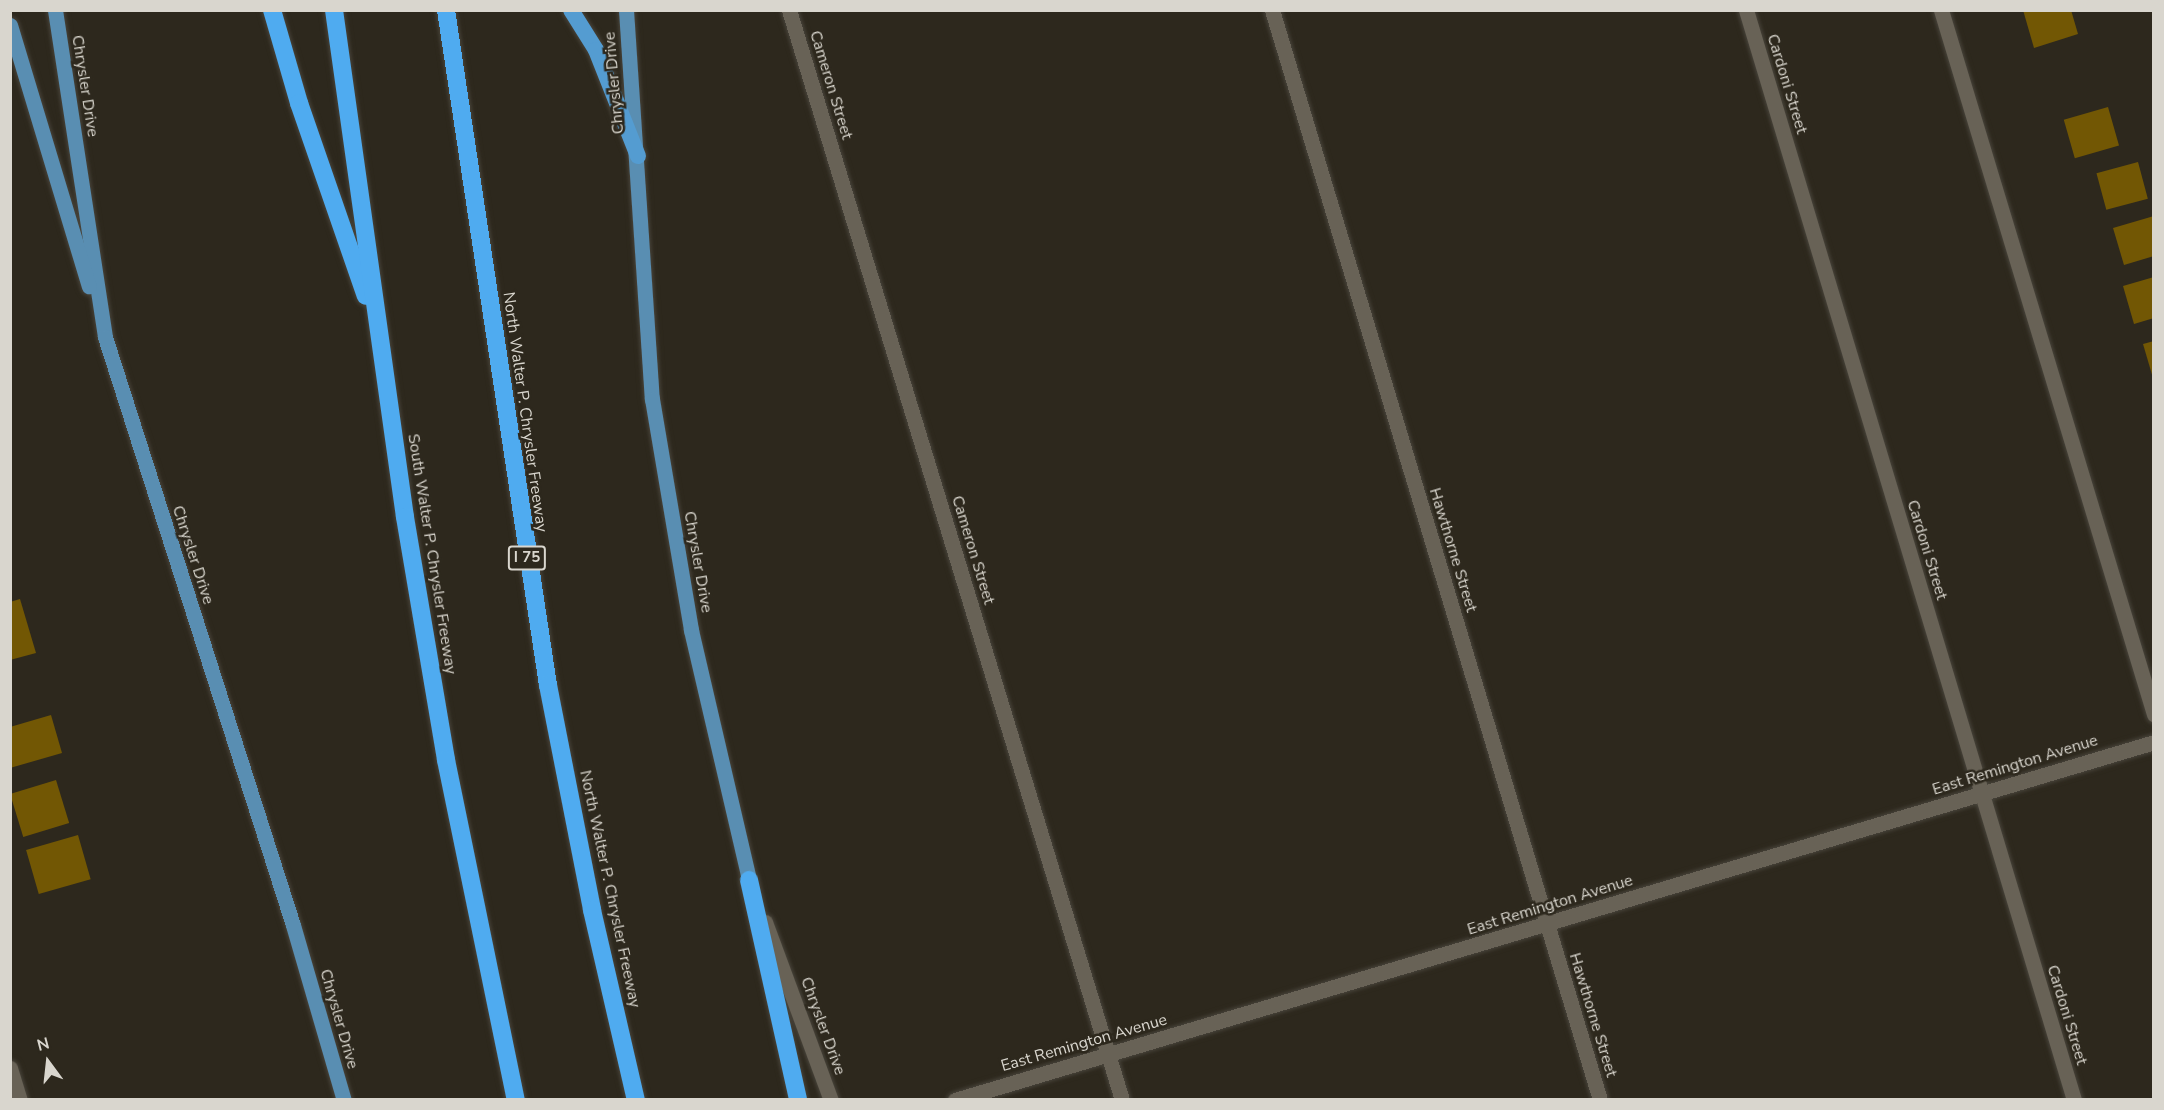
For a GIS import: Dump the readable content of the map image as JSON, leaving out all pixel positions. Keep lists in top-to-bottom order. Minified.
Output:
{"streets":{"highway":["North Walter P. Chrysler Freeway","South Walter P. Chrysler Freeway","I 75"],"main road":["Chrysler Drive"],"street":["Cardoni Street","Cameron Street","Hawthorne Street","East Remington Avenue"]},"crossings":[["Cardoni Street","East Remington Avenue"],["Cameron Street","East Remington Avenue"],["Hawthorne Street","East Remington Avenue"]],"north":"top"}
